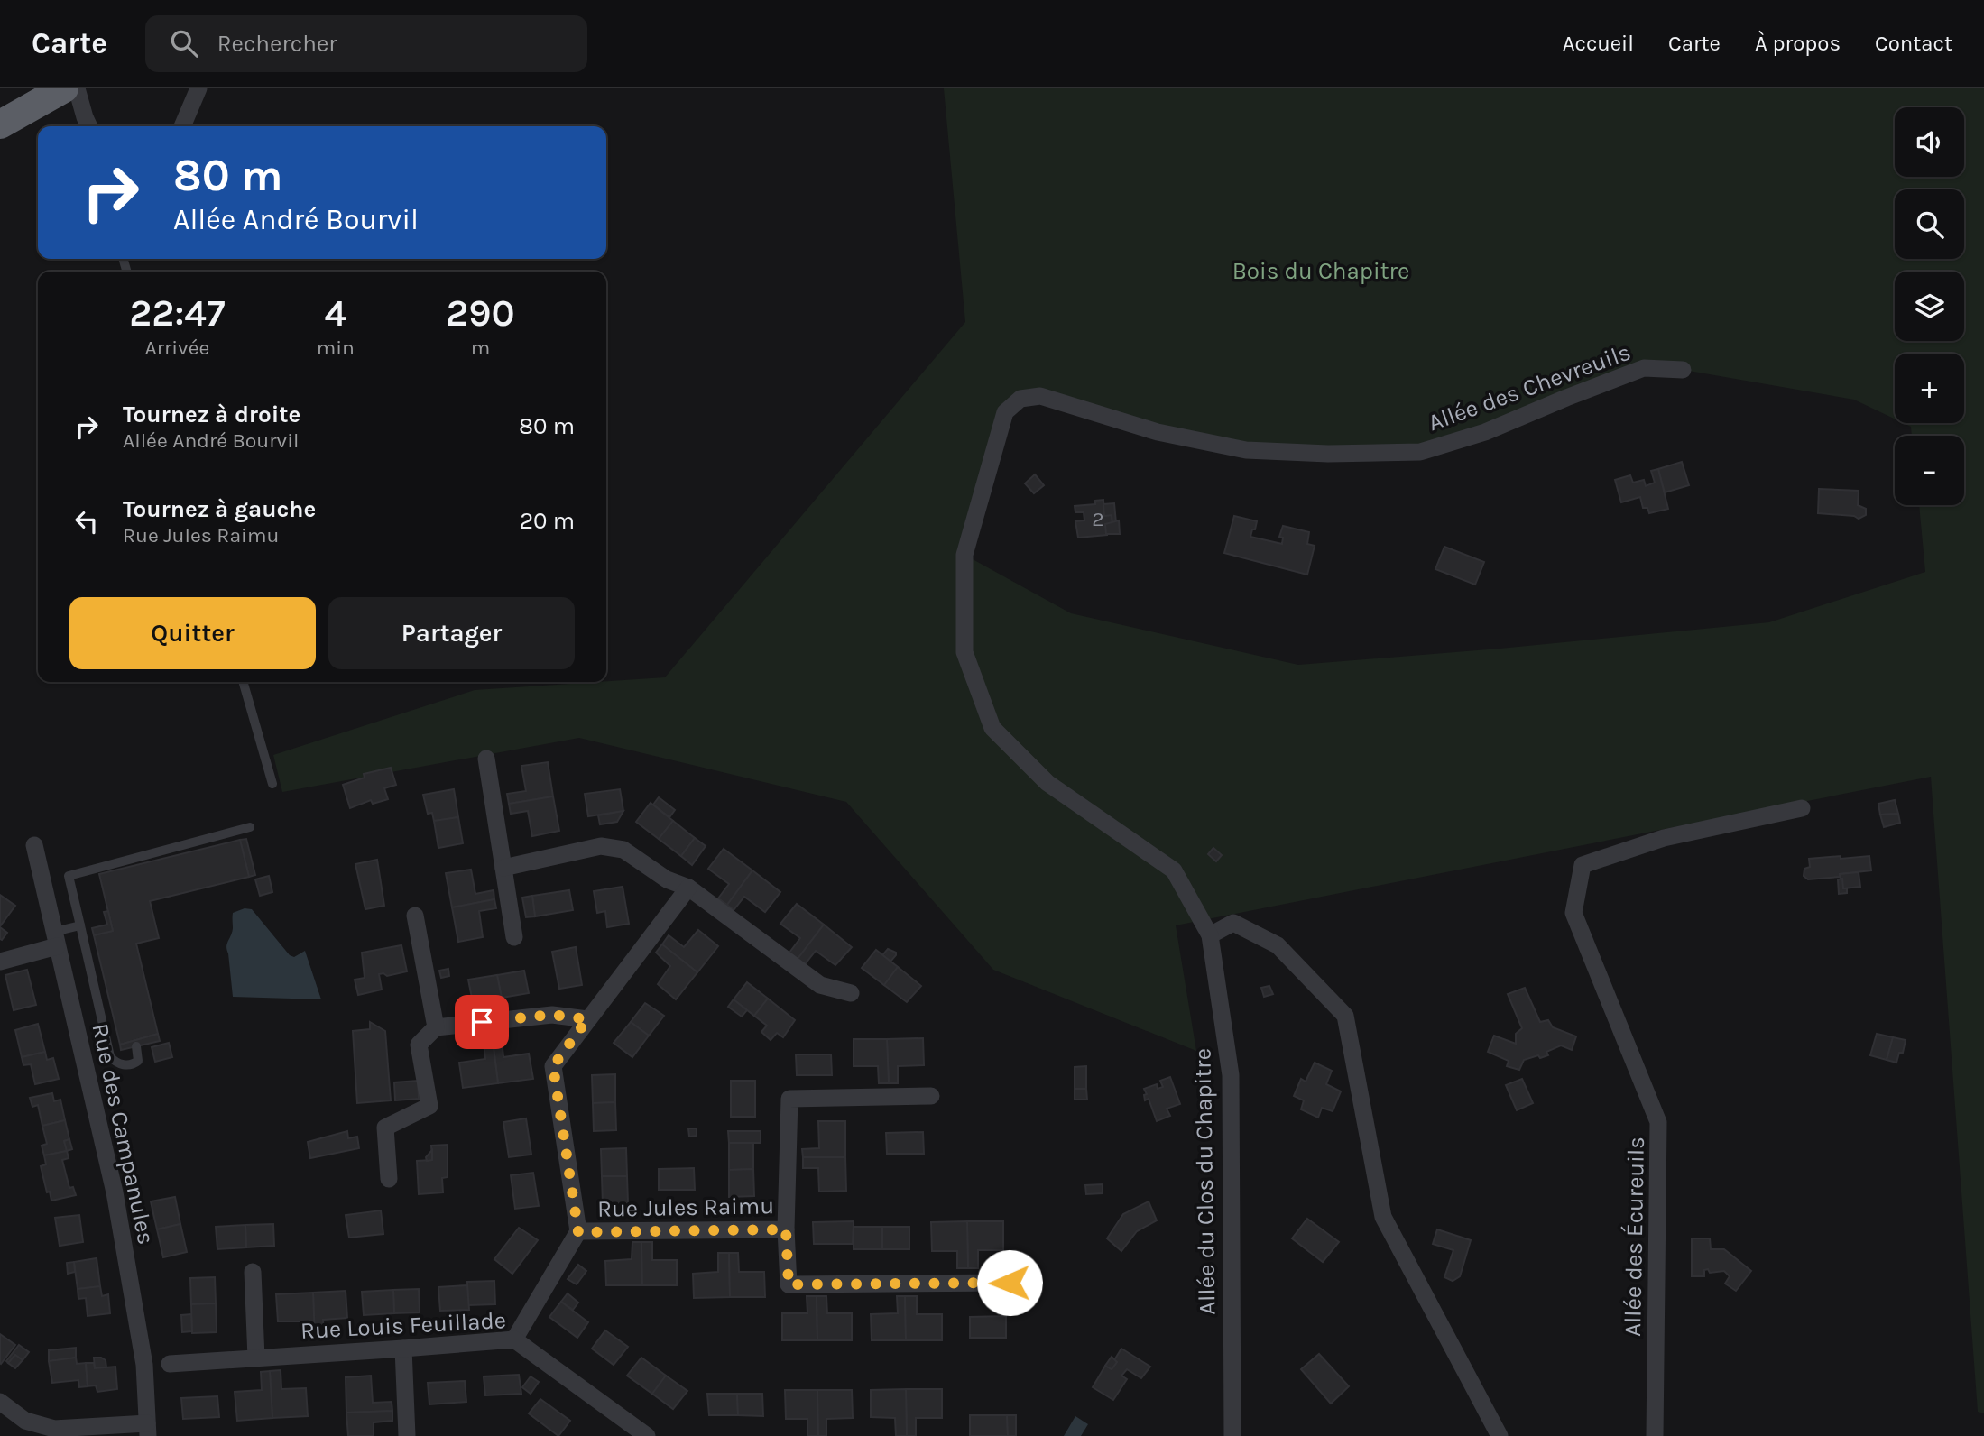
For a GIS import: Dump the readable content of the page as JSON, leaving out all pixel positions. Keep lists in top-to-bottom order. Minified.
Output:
{"streets":{"street":["Allée des Chevreuils","Rue des Campanules","Allée du Clos du Chapitre","Rue Jules Raimu","Allée des Écureuils","Rue Louis Feuillade"]},"crossings":[["Allée des Chevreuils","Allée du Clos du Chapitre"]],"parks":["Bois du Chapitre"],"house_numbers":["2"],"page":{"header":"Carte","search":"Rechercher","nav":["Accueil","Carte","À propos","Contact"],"map_buttons":["+","−"],"turn":["80 m","Allée André Bourvil"],"eta":["22:47","Arrivée","4","min","290","m"],"list":[{"name":"Tournez à droite","note":"Allée André Bourvil","value":"80 m"},{"name":"Tournez à gauche","note":"Rue Jules Raimu","value":"20 m"}],"buttons":["Quitter","Partager"]}}
